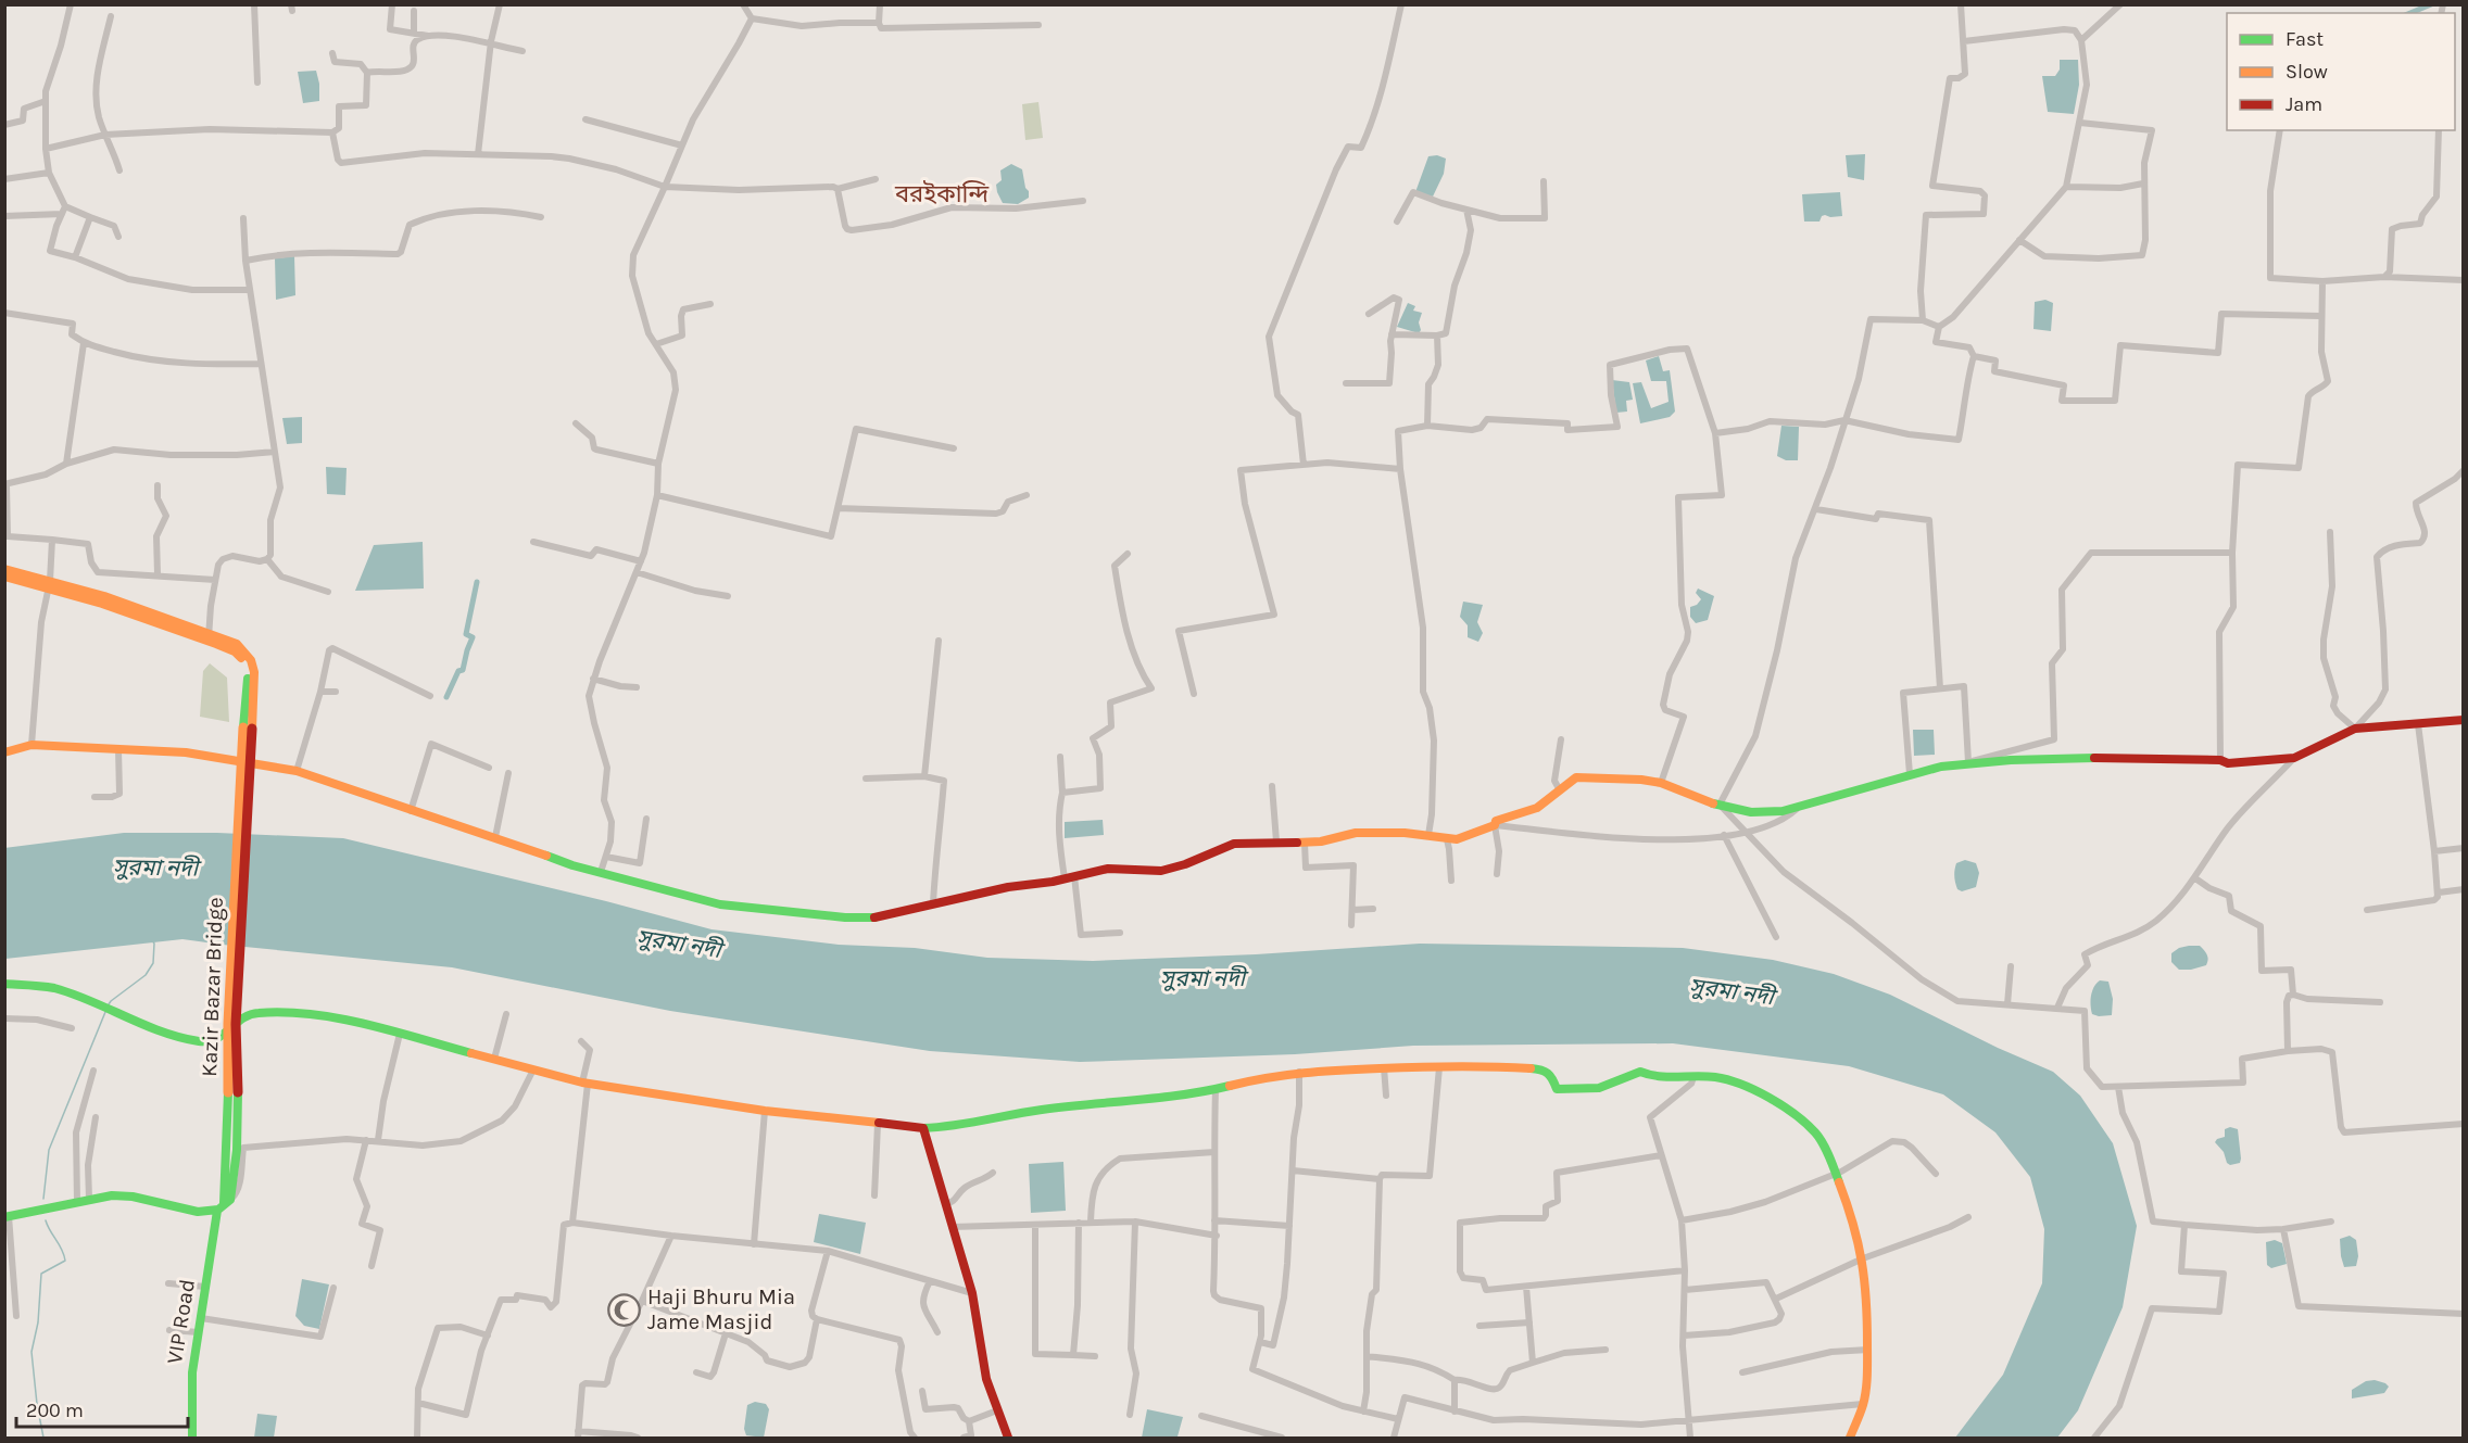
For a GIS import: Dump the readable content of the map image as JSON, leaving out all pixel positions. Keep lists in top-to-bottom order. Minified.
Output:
{"streets":{"street":["VIP Road"]},"districts":["বরইকান্দি"],"water":["সুরমা নদী"],"places":{"mosque":["Haji Bhuru Mia Jame Masjid"]},"legend":["Fast","Slow","Jam"],"scale_bar":"200 m"}
